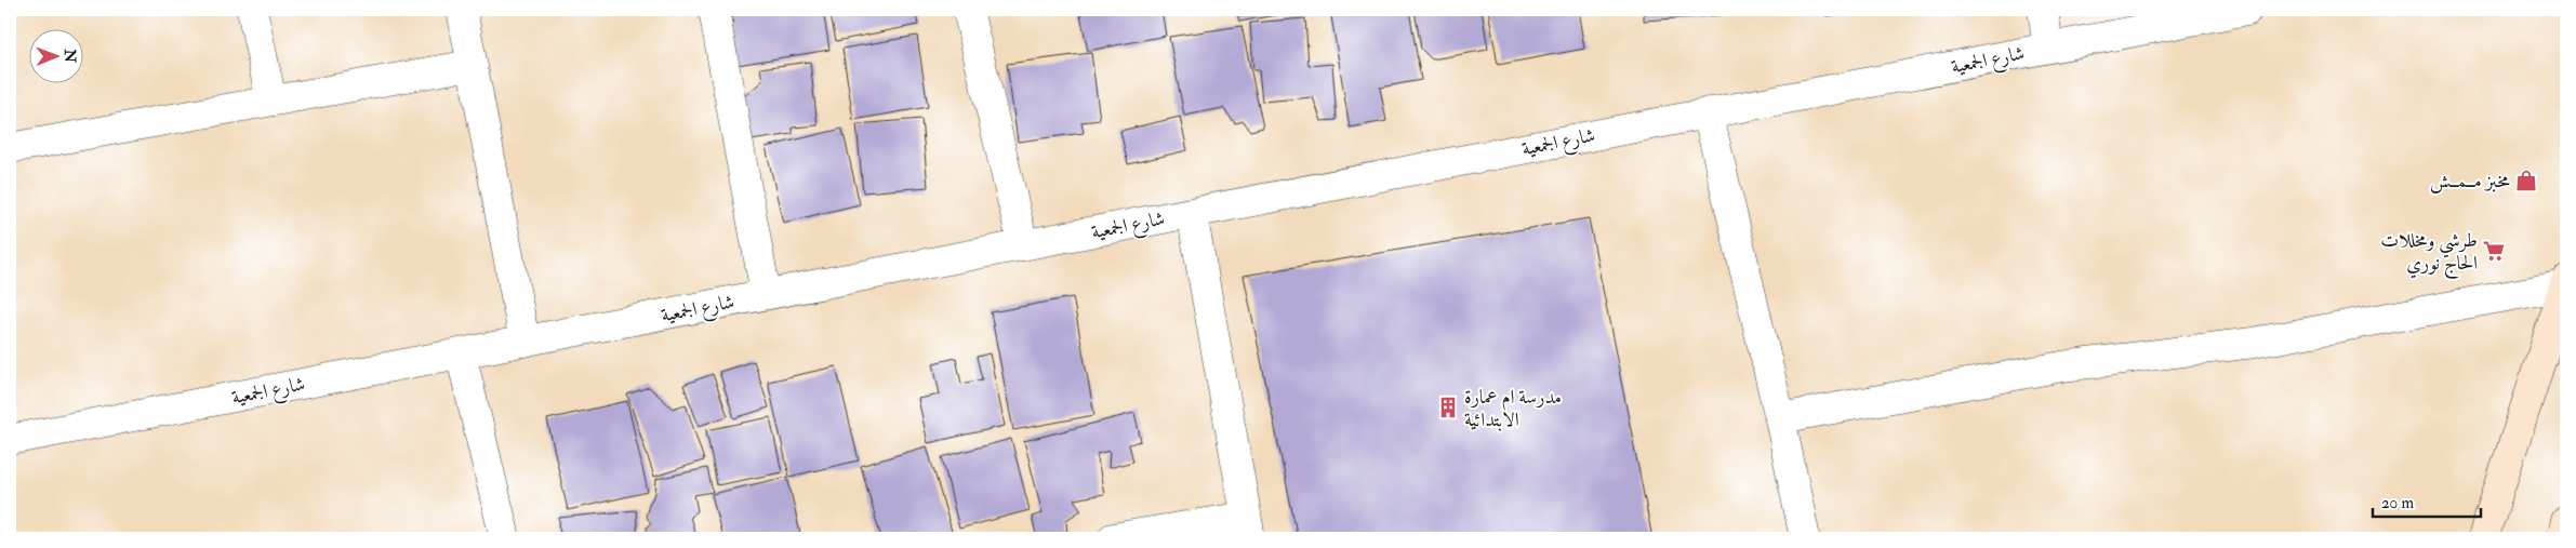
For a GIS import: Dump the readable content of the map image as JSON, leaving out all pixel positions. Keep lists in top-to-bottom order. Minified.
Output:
{"streets":{"street":["شارع الجمعية"]},"places":{"shop":["مخبز مــمــش"],"supermarket":["طرشي ومخللات الحاج نوري"],"building":["مدرسة ام عمارة الابتدائية"]},"scale_bar":"20 m","north":"right"}
